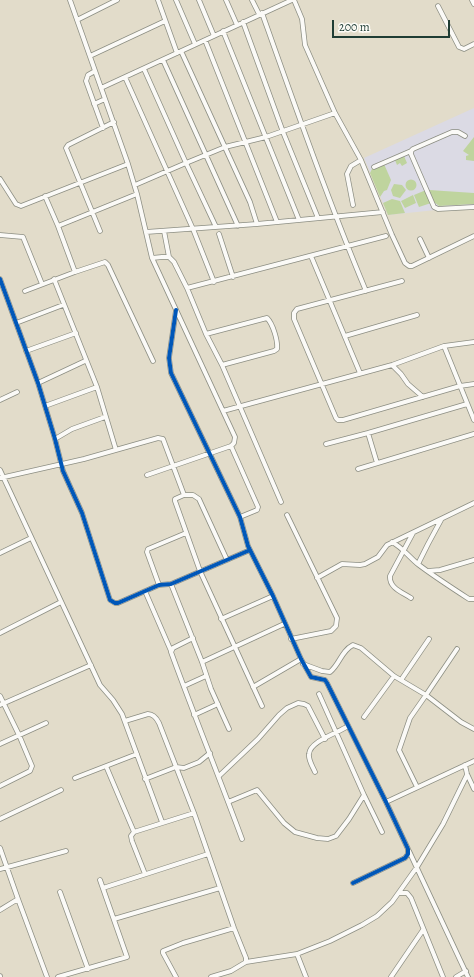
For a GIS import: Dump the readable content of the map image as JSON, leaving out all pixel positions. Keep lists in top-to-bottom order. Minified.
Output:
{"scale_bar":"200 m"}
